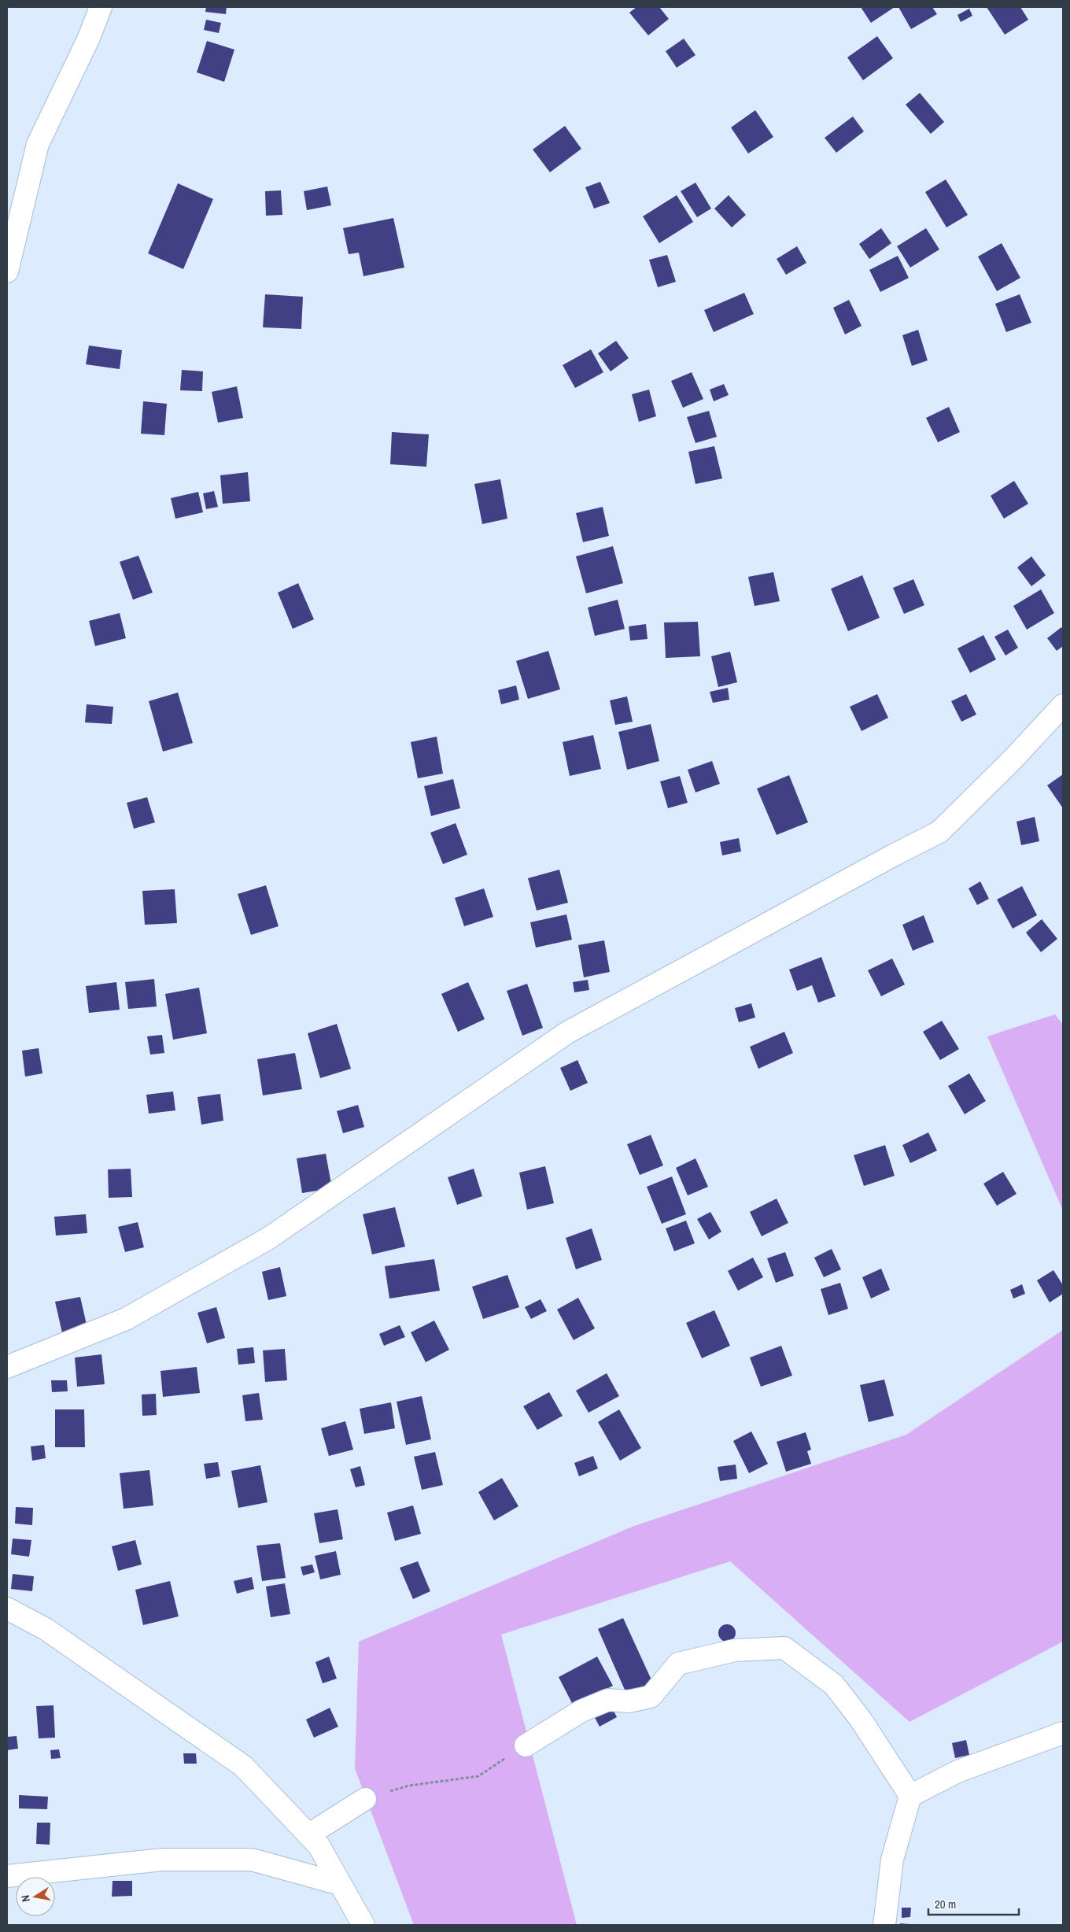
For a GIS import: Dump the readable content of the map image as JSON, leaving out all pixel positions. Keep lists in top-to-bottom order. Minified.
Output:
{"scale_bar":"20 m","north":"left"}
